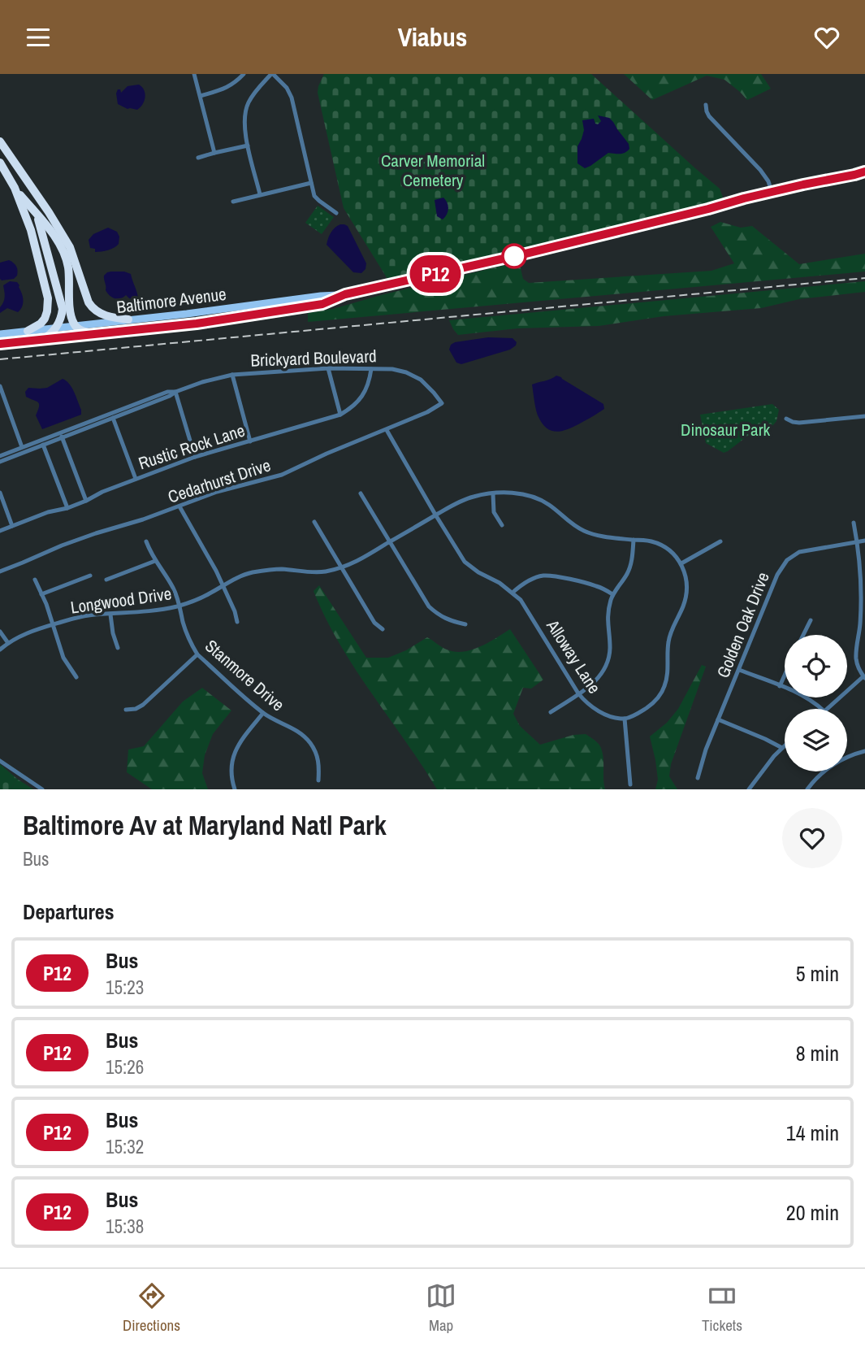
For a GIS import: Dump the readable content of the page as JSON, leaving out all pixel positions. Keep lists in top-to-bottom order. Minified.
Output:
{"streets":{"main road":["Baltimore Avenue"],"street":["Brickyard Boulevard","Rustic Rock Lane","Cedarhurst Drive","Longwood Drive","Golden Oak Drive","Alloway Lane","Stanmore Drive"]},"crossings":[["Brickyard Boulevard","Rustic Rock Lane"],["Brickyard Boulevard","Cedarhurst Drive"],["Cedarhurst Drive","Alloway Lane"],["Longwood Drive","Alloway Lane"],["Longwood Drive","Stanmore Drive"]],"parks":["Carver Memorial Cemetery","Dinosaur Park"],"lines":["bus line P12"],"page":{"header":"Viabus","on_map":"P12","heading":[["Baltimore Av at Maryland Natl Park","Bus"],"Departures"],"list":[{"mark":"P12","name":"Bus","note":"15:23","value":"5 min"},{"mark":"P12","name":"Bus","note":"15:26","value":"8 min"},{"mark":"P12","name":"Bus","note":"15:32","value":"14 min"},{"mark":"P12","name":"Bus","note":"15:38","value":"20 min"}],"tabs":["Directions","Map","Tickets"]}}
